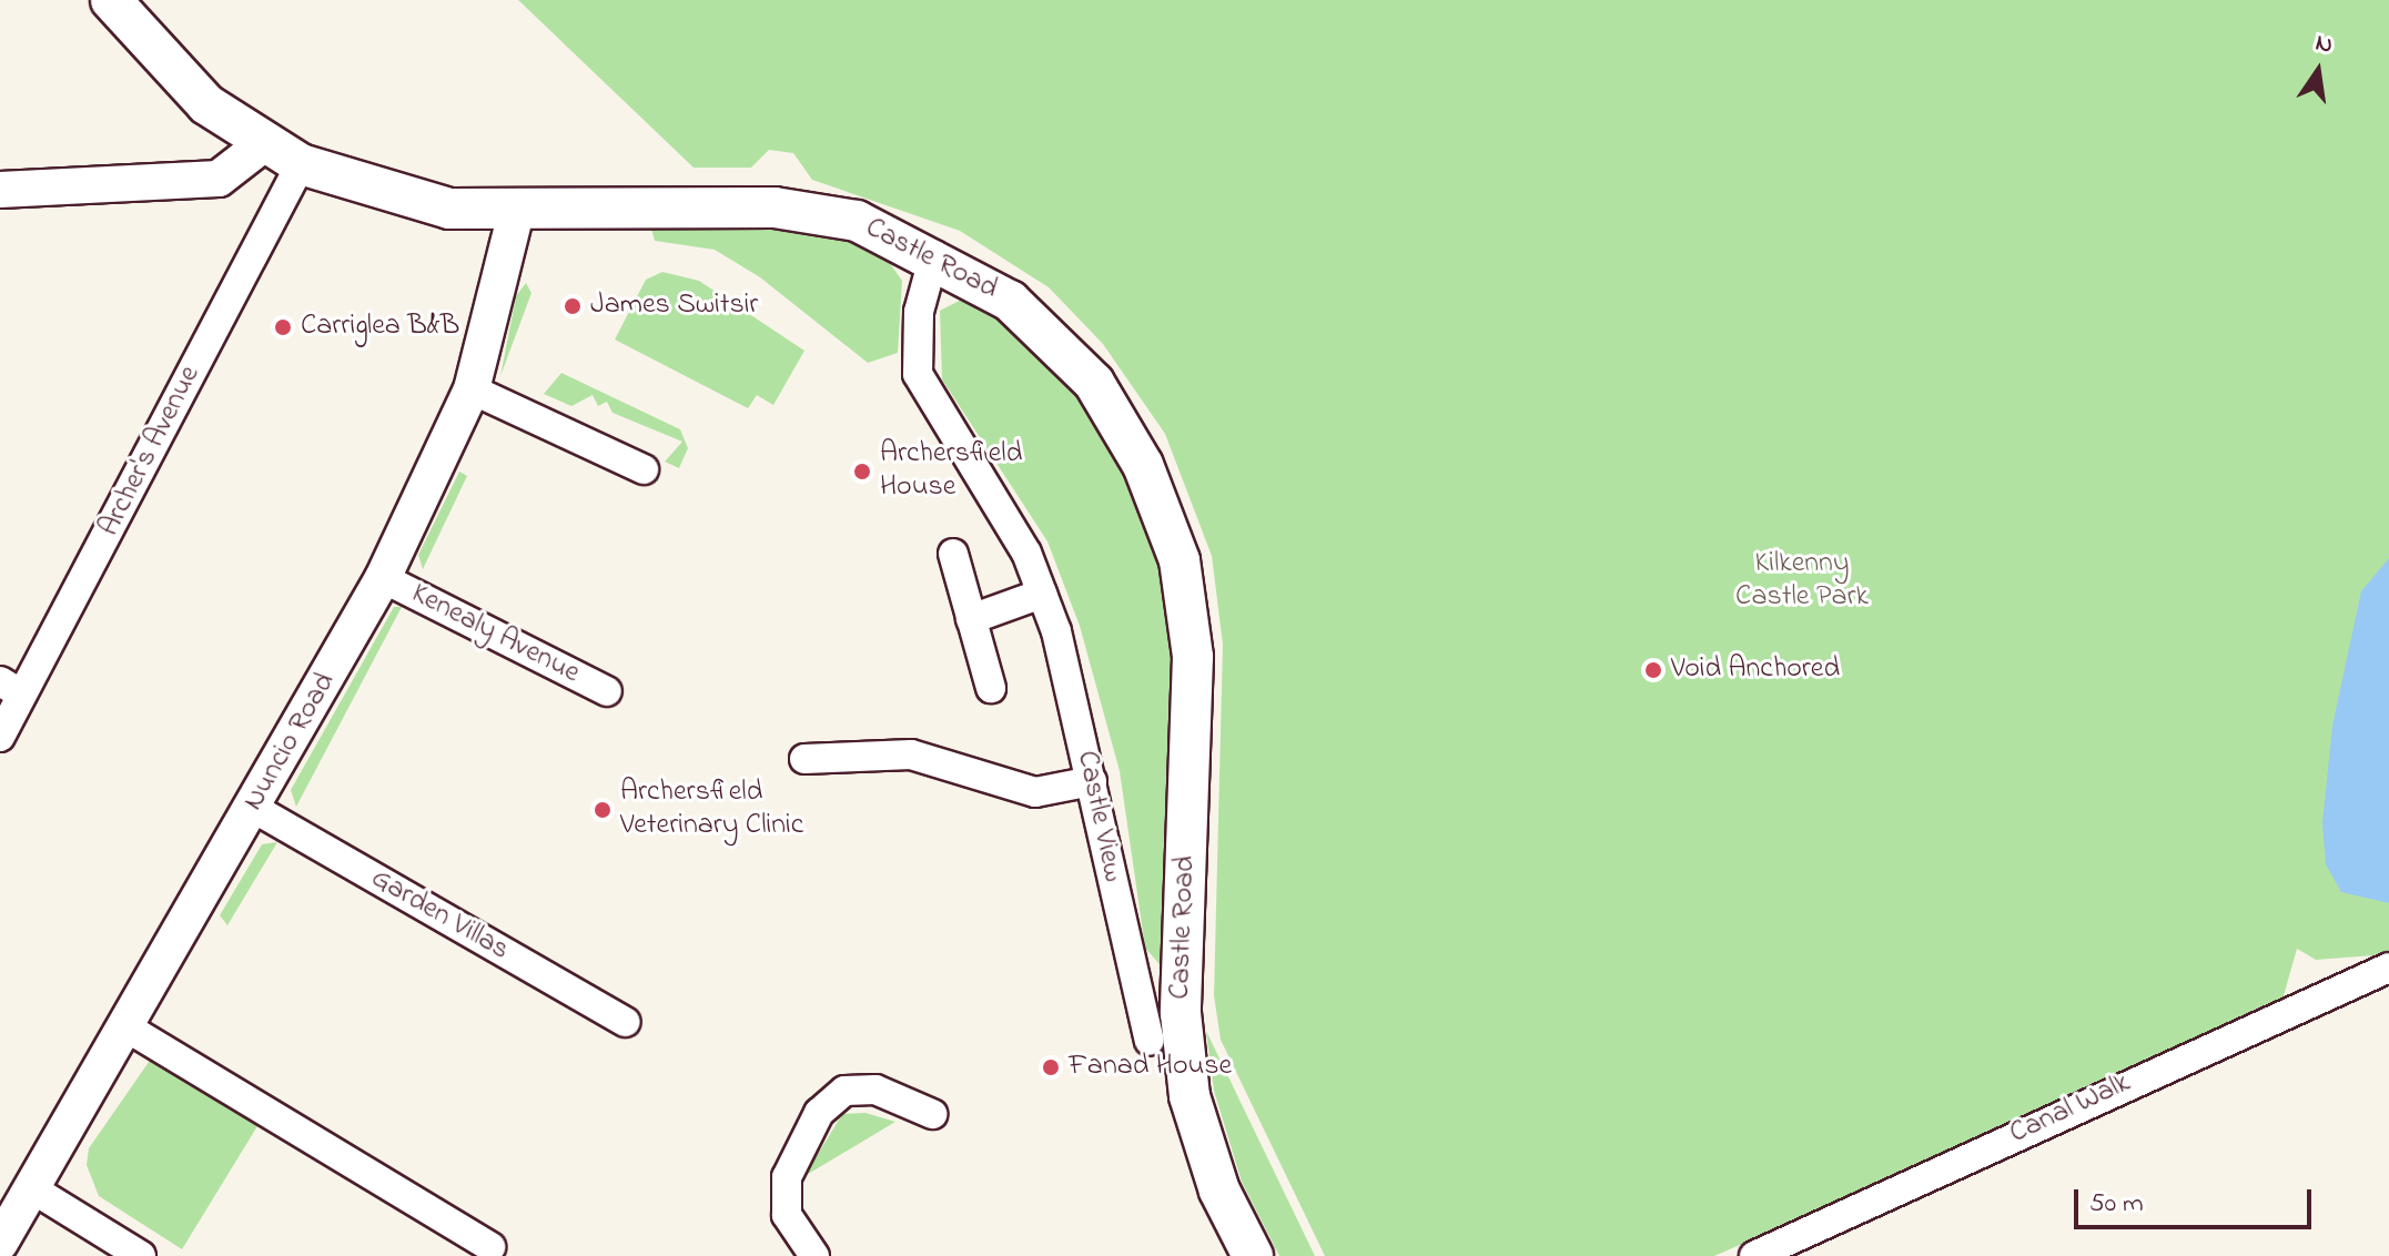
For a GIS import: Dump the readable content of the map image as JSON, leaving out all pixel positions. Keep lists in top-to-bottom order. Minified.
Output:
{"streets":{"main road":["Castle Road"],"street":["Archer's Avenue","Kenealy Avenue","Nuncio Road","Castle View","Garden Villas","Canal Walk"]},"crossings":[["Castle Road","Archer's Avenue"],["Castle Road","Nuncio Road"],["Castle Road","Castle View"],["Kenealy Avenue","Nuncio Road"],["Nuncio Road","Garden Villas"]],"parks":["Kilkenny Castle Park"],"places":["James Switsir","Carriglea B&B","Archersfield House","Void Anchored","Archersfield Veterinary Clinic","Fanad House"],"scale_bar":"50 m","north":"top"}
